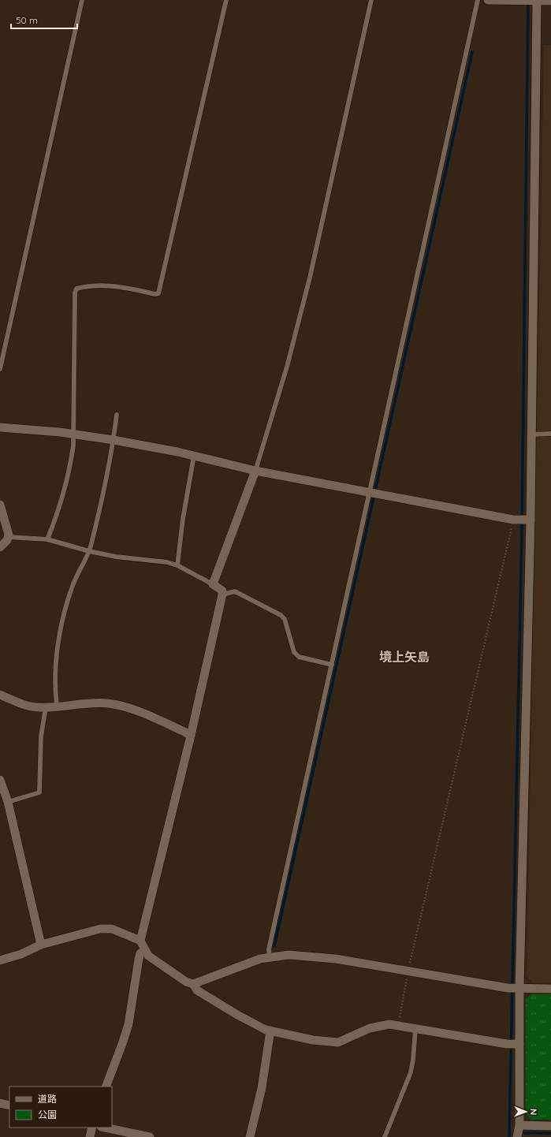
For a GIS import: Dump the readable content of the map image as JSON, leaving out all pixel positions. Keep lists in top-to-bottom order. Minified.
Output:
{"districts":["境上矢島"],"legend":["道路","公園"],"scale_bar":"50 m","north":"right"}
